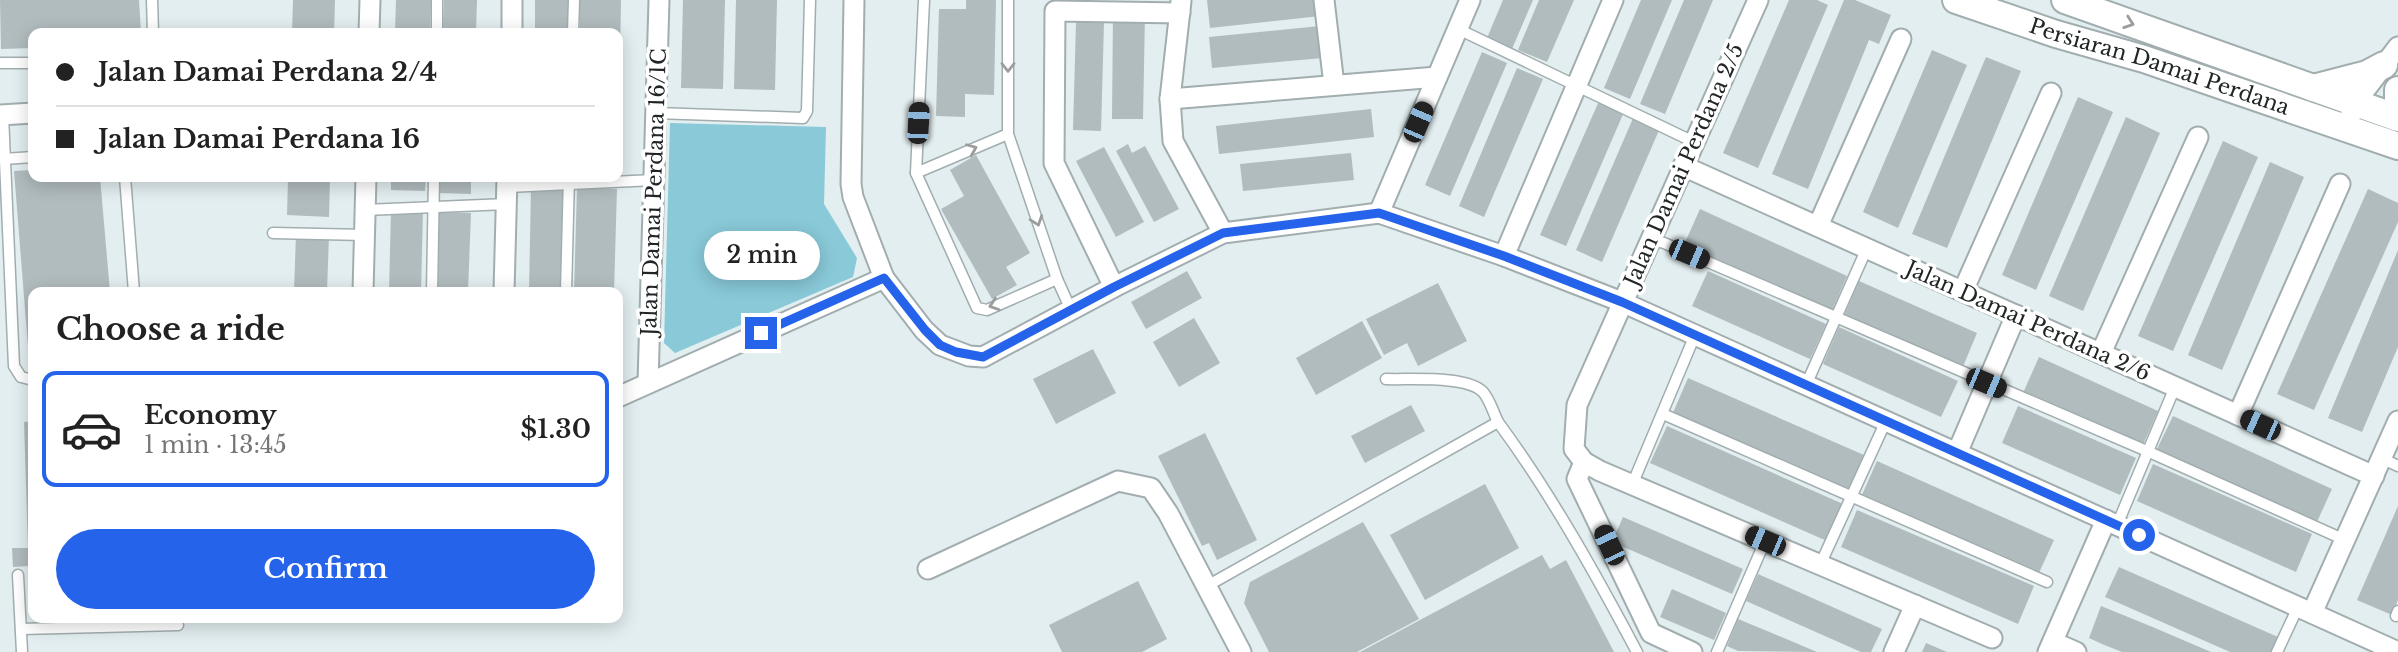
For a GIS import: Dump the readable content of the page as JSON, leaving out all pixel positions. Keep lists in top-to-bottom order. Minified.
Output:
{"streets":{"main road":["Persiaran Damai Perdana"],"street":["Jalan Damai Perdana 2/5","Jalan Damai Perdana 16/1C","Jalan Damai Perdana 2/6"]},"crossings":[["Jalan Damai Perdana 2/5","Jalan Damai Perdana 2/6"]],"page":{"banner":["Jalan Damai Perdana 2/4","Jalan Damai Perdana 16"],"bubble":"2 min","heading":"Choose a ride","list":[{"name":"Economy","note":"1 min · 13:45","value":"$1.30"}],"buttons":"Confirm"}}
